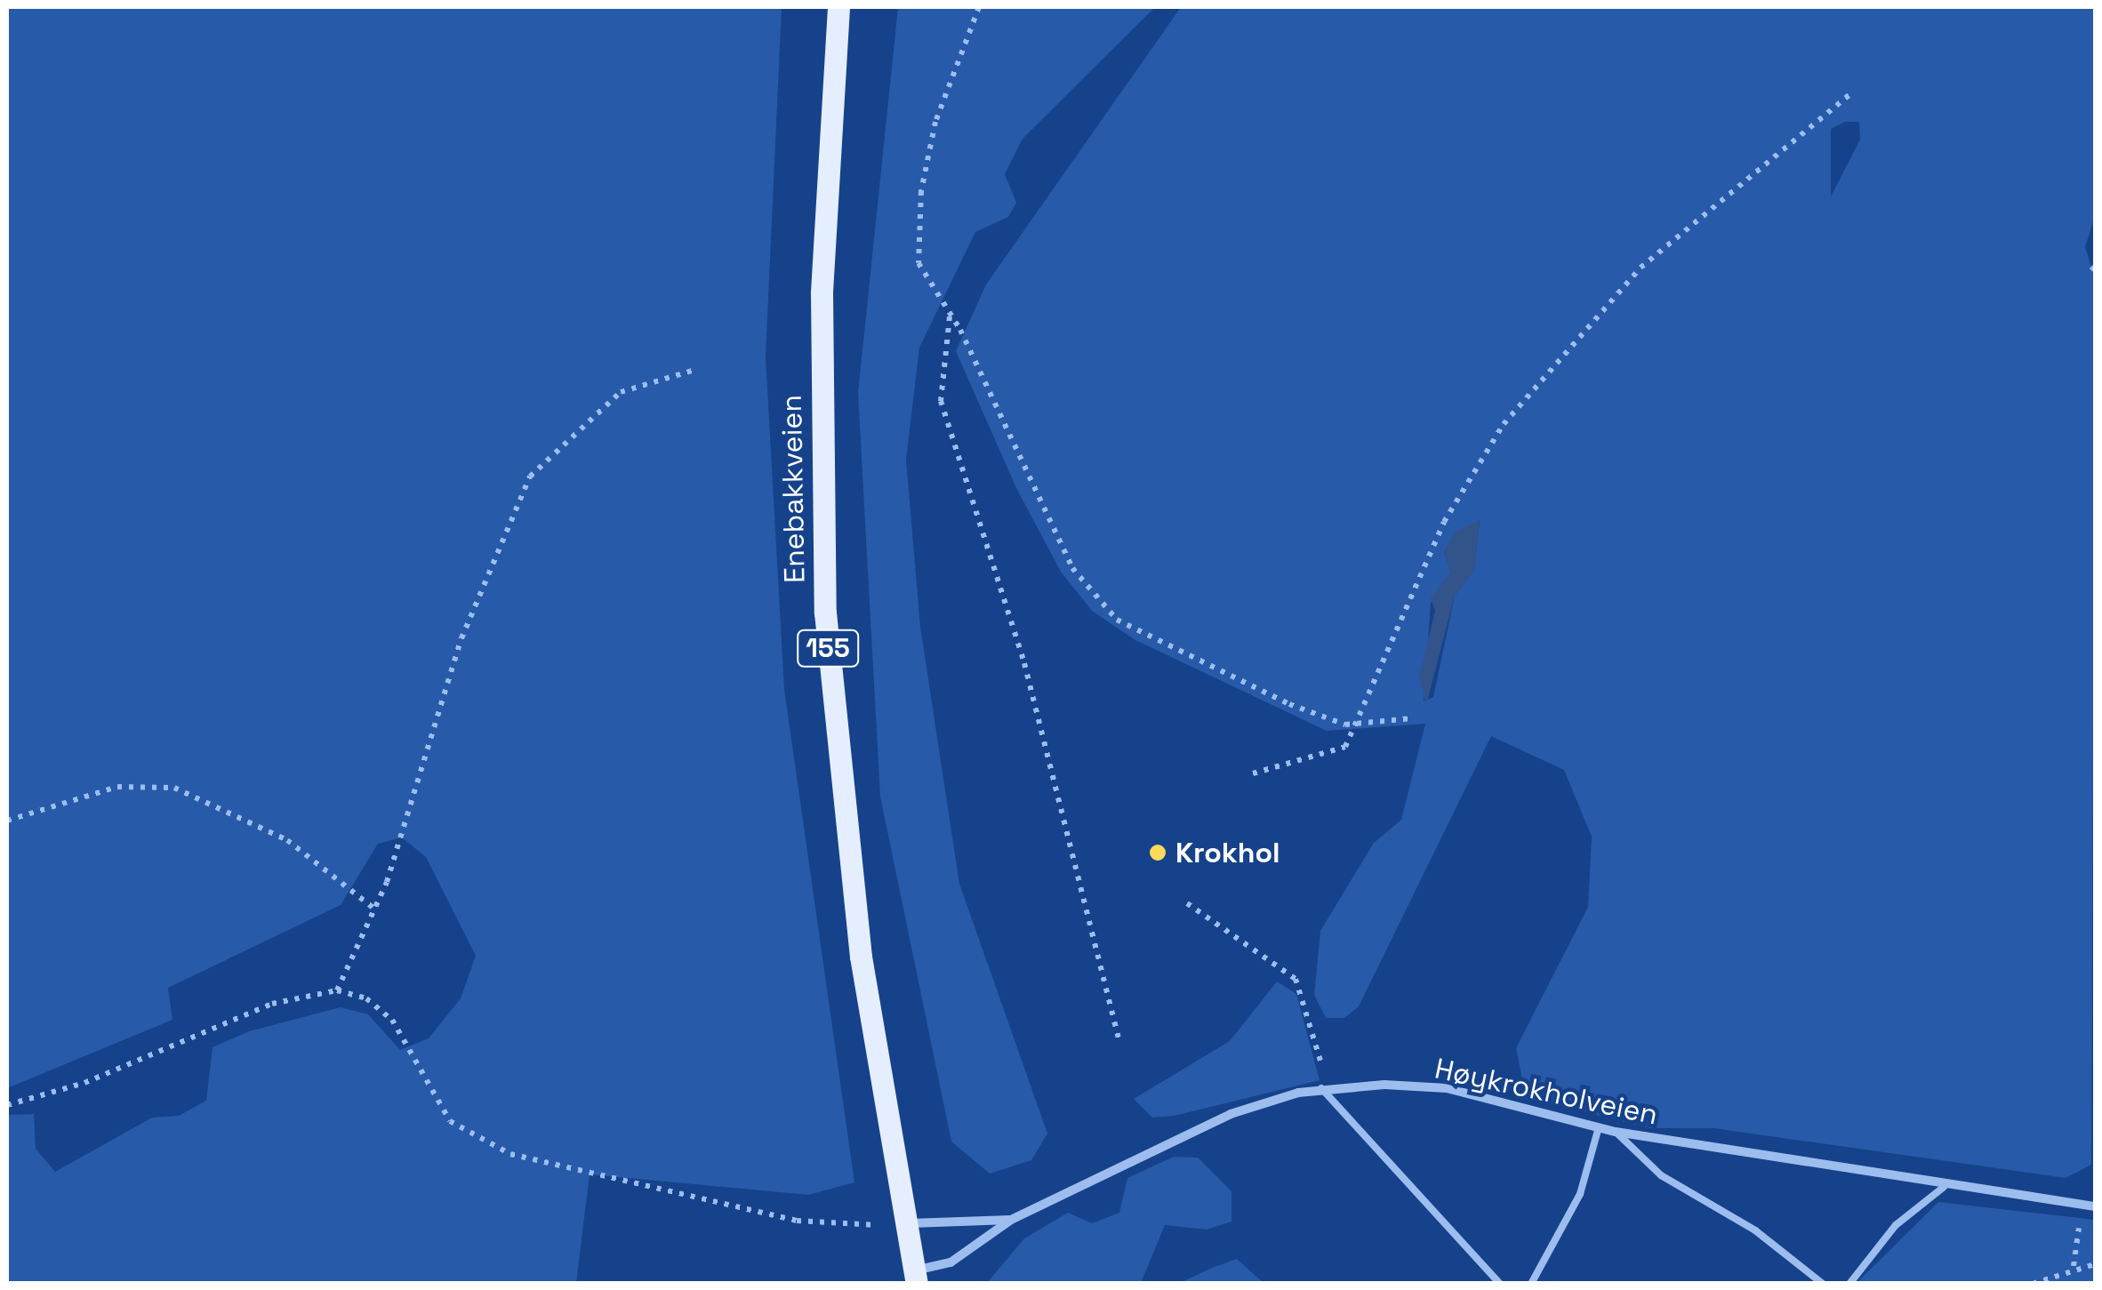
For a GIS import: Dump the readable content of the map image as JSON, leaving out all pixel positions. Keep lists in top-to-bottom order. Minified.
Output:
{"streets":{"main road":["Enebakkveien","155"],"street":["Høykrokholveien"]},"crossings":[["Enebakkveien","Høykrokholveien"]],"places":["Krokhol"]}
